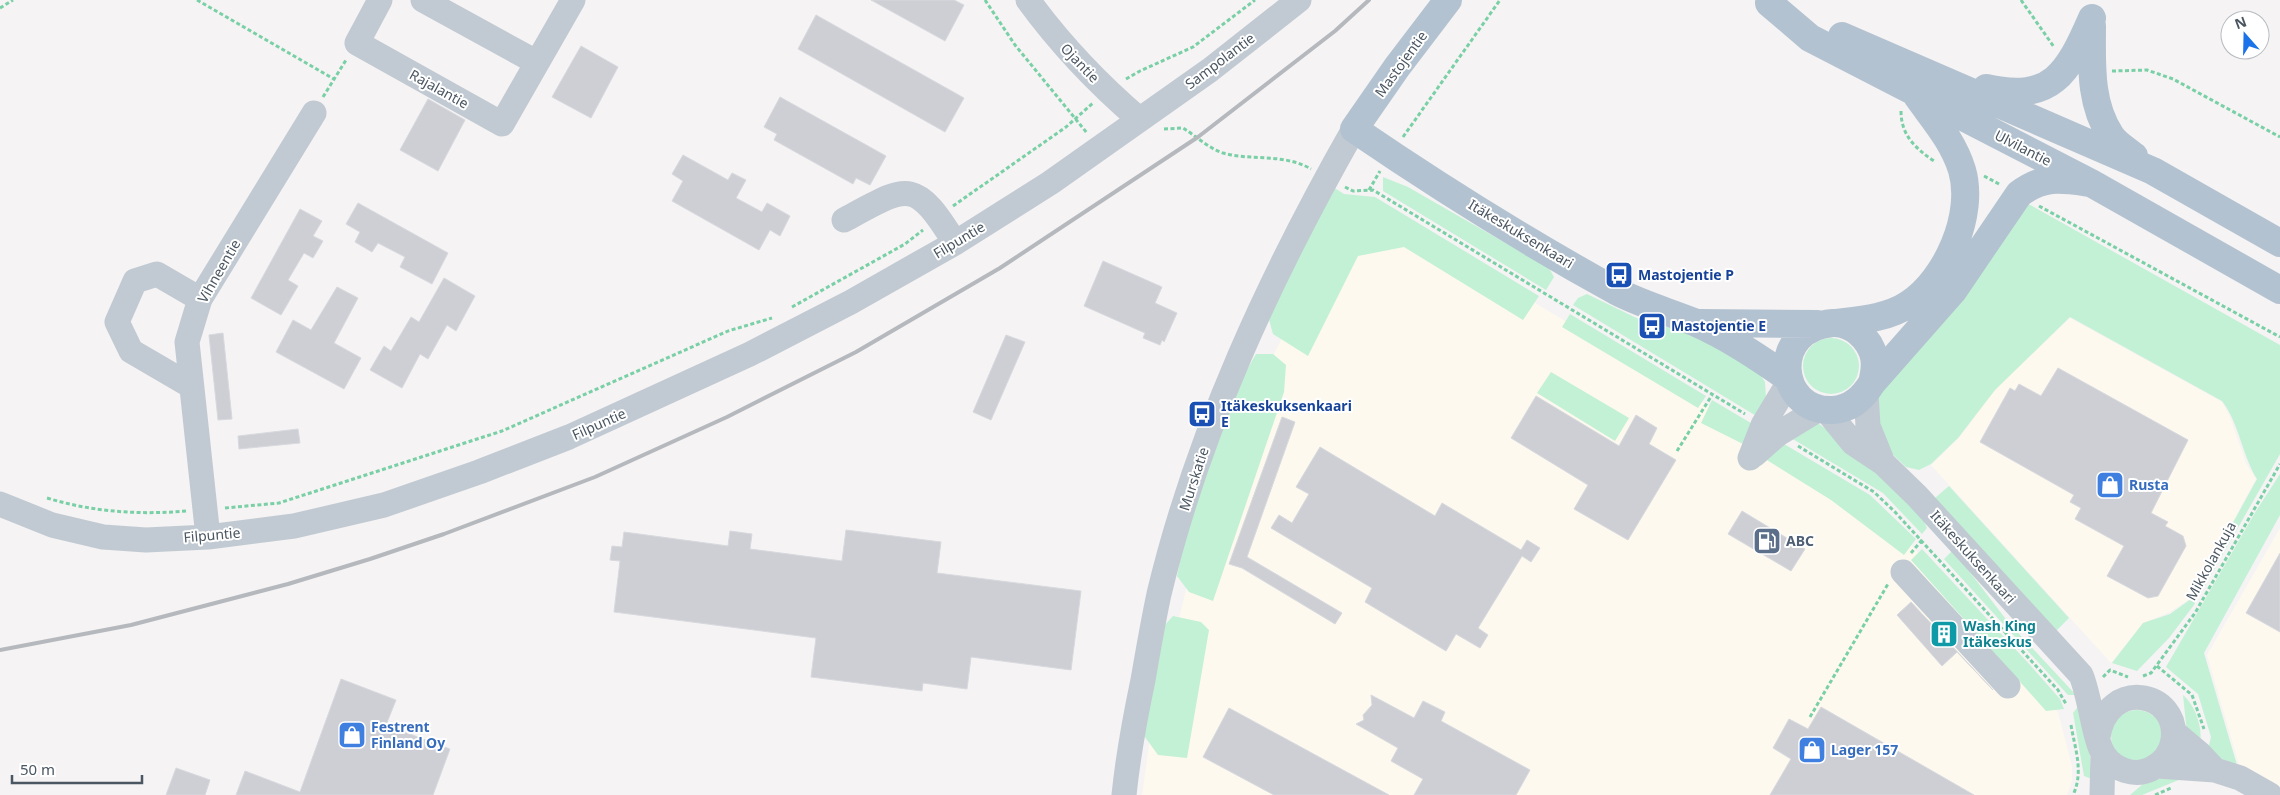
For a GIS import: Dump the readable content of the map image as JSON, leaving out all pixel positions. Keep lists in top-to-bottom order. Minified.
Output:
{"streets":{"main road":["Mastojentie","Ulvilantie","Itäkeskuksenkaari"],"street":["Sampolantie","Ojantie","Rajalantie","Filpuntie","Vihneentie","Murskatie"],"path":["Mikkolankuja"]},"crossings":[["Sampolantie","Ojantie"],["Sampolantie","Filpuntie"],["Ojantie","Filpuntie"],["Mastojentie","Itäkeskuksenkaari"],["Mastojentie","Murskatie"],["Ulvilantie","Itäkeskuksenkaari"],["Itäkeskuksenkaari","Murskatie"],["Filpuntie","Vihneentie"]],"places":{"bus stop":["Mastojentie P","Mastojentie E","Itäkeskuksenkaari E"],"shop":["Rusta","Festrent Finland Oy","Lager 157"],"fuel station":["ABC"],"building":["Wash King Itäkeskus"]},"scale_bar":"50 m","north":"top"}
